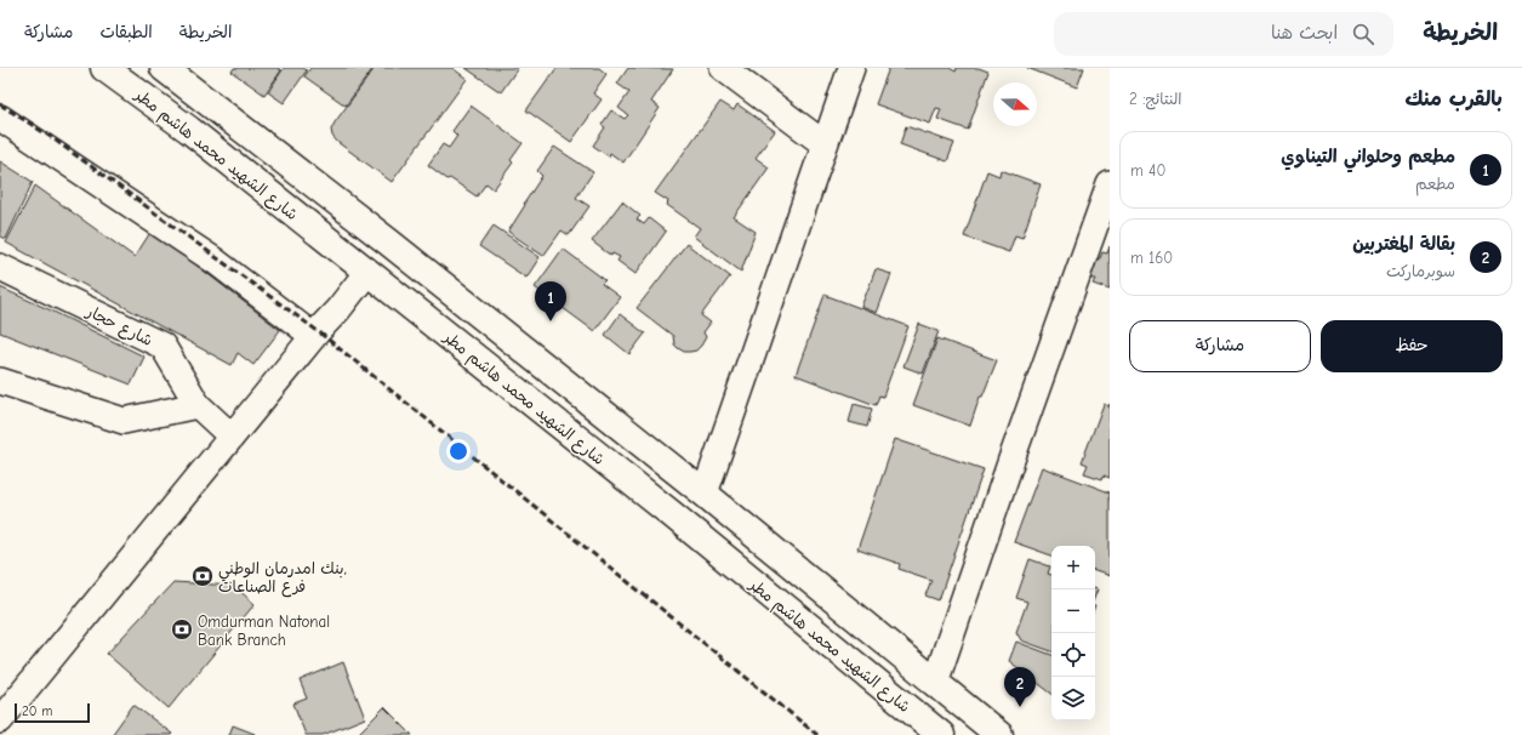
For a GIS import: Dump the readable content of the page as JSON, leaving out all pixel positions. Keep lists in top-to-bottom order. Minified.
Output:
{"streets":{"main road":["شارع الشهيد محمد هاشم مطر"],"street":["شارع حجار"]},"places":{"bank":["بنك امدرمان الوطني, فرع الصناعات","Omdurman Natonal Bank Branch"]},"scale_bar":"20 m","north":"right","page":{"header":"الخريطة","search":"ابحث هنا","nav":["الخريطة","الطبقات","مشاركة"],"heading":["بالقرب منك","النتائج: 2"],"list":[{"mark":"1","name":"مطعم وحلواني التيناوي","note":"مطعم","value":"40 m"},{"mark":"2","name":"بقالة المغتربين","note":"سوبرماركت","value":"160 m"}],"pins":["1","2"],"buttons":["حفظ","مشاركة"],"map_buttons":["+","−"],"scale":"20 m"}}
